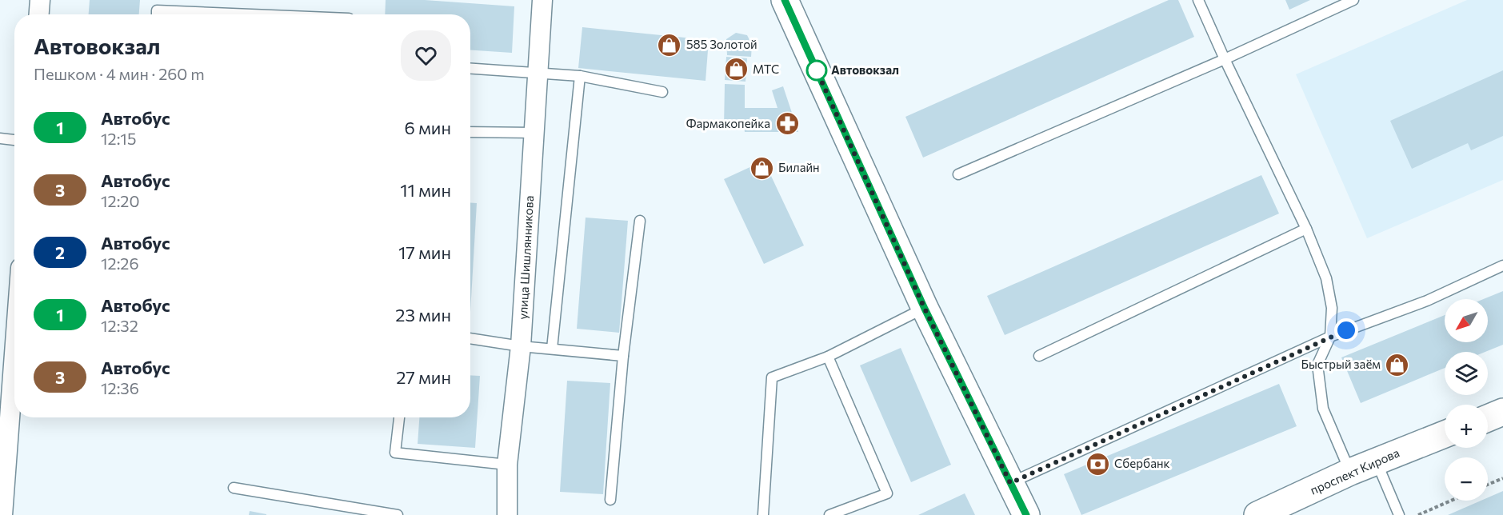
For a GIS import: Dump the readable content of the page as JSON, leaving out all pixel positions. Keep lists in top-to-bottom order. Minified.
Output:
{"streets":{"main road":["проспект Кирова"],"street":["улица Шишлянникова"]},"places":{"shop":["585 Золотой","МТС","Билайн","Быстрый заём"],"other":["Автовокзал"],"pharmacy":["Фармакопейка"],"bank":["Сбербанк"]},"lines":["bus line 1"],"north":"bottom left","page":{"heading":["Автовокзал","Пешком · 4 мин · 260 m"],"list":[{"mark":"1","name":"Автобус","note":"12:15","value":"6 мин"},{"mark":"3","name":"Автобус","note":"12:20","value":"11 мин"},{"mark":"2","name":"Автобус","note":"12:26","value":"17 мин"},{"mark":"1","name":"Автобус","note":"12:32","value":"23 мин"},{"mark":"3","name":"Автобус","note":"12:36","value":"27 мин"}],"map_buttons":["+","−"]}}
